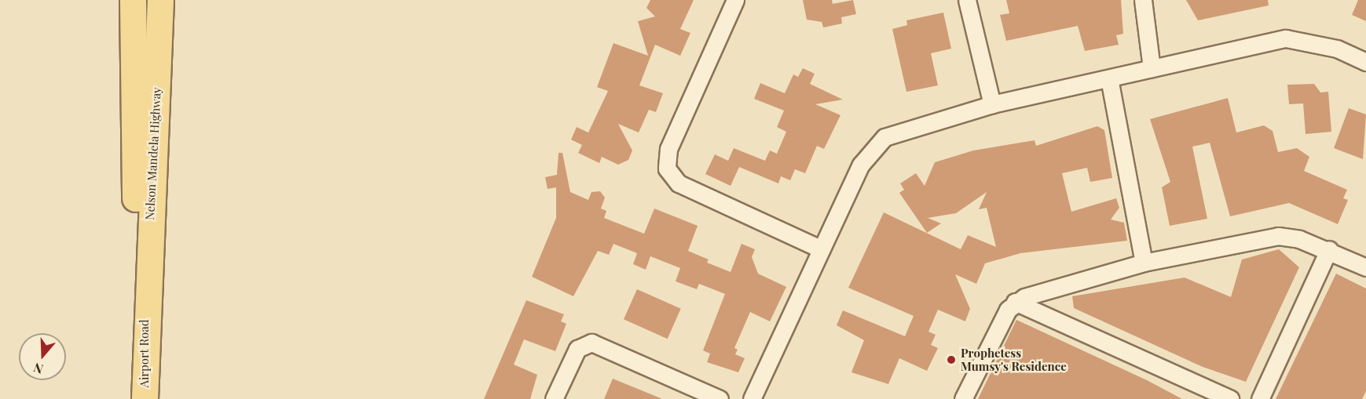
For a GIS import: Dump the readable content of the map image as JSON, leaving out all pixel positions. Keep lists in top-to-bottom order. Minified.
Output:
{"streets":{"main road":["Nelson Mandela Highway","Airport Road"]},"crossings":[["Nelson Mandela Highway","Airport Road"]],"places":["Prophetess Mumsy's Residence"],"north":"bottom"}
